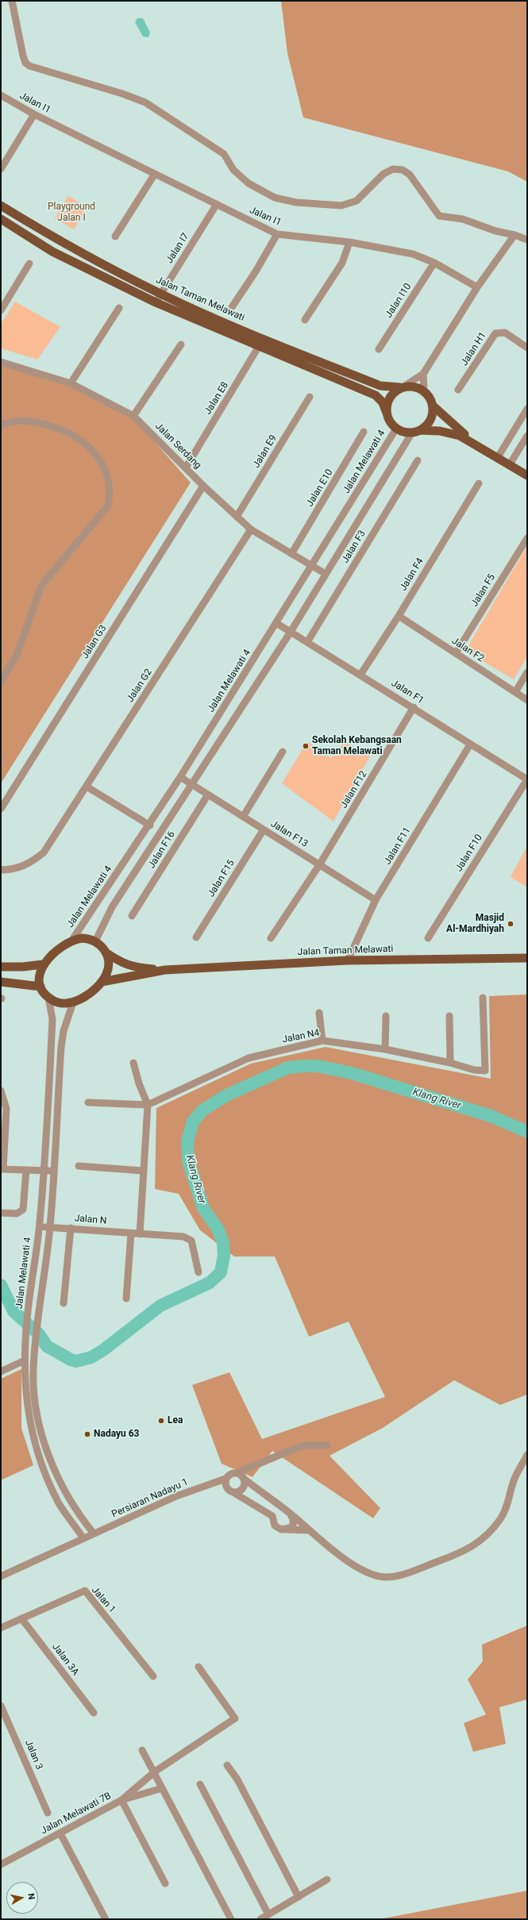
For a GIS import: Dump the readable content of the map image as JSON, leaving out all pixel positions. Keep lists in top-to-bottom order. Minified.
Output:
{"streets":{"main road":["Jalan Taman Melawati"],"street":["Jalan I1","Jalan I7","Jalan I10","Jalan H1","Jalan E8","Jalan Serdang","Jalan E9","Jalan Melawati 4","Jalan E10","Jalan F3","Jalan F4","Jalan F5","Jalan G3","Jalan F2","Jalan G2","Jalan F1","Jalan F12","Jalan F13","Jalan F11","Jalan F16","Jalan F10","Jalan F15","Jalan N4","Jalan N","Persiaran Nadayu 1","Jalan 1","Jalan 3A","Jalan 3","Jalan Melawati 7B"]},"crossings":[["Jalan I1","Jalan I7"],["Jalan I1","Jalan I10"],["Jalan I7","Jalan Taman Melawati"],["Jalan Taman Melawati","Jalan E8"],["Jalan Taman Melawati","Jalan Melawati 4"],["Jalan Taman Melawati","Jalan F11"],["Jalan E8","Jalan Serdang"],["Jalan Serdang","Jalan E9"],["Jalan Serdang","Jalan Melawati 4"],["Jalan Serdang","Jalan E10"],["Jalan Serdang","Jalan G3"],["Jalan Serdang","Jalan G2"],["Jalan Melawati 4","Jalan F1"],["Jalan Melawati 4","Jalan F13"],["Jalan Melawati 4","Jalan N"],["Jalan Melawati 4","Persiaran Nadayu 1"],["Jalan F3","Jalan F1"],["Jalan F4","Jalan F2"],["Jalan F4","Jalan F1"],["Jalan F5","Jalan F2"],["Jalan F1","Jalan F12"],["Jalan F1","Jalan F11"],["Jalan F1","Jalan F10"],["Jalan F12","Jalan F13"],["Jalan F13","Jalan F11"],["Jalan F13","Jalan F16"],["Jalan F13","Jalan F15"],["Jalan 1","Jalan 3A"]],"water":["Klang River"],"parks":["Playground Jalan I"],"places":["Sekolah Kebangsaan Taman Melawati","Masjid Al-Mardhiyah","Lea","Nadayu 63"],"north":"right"}
